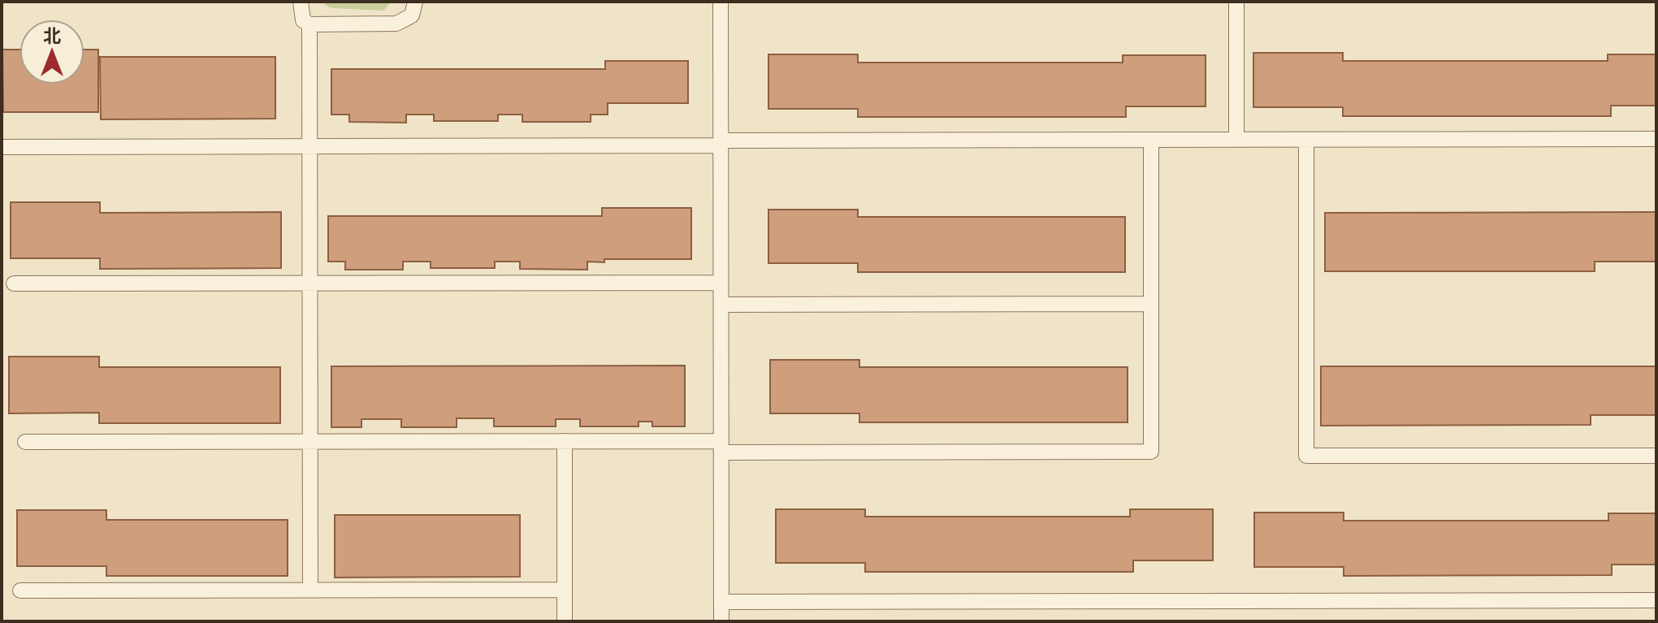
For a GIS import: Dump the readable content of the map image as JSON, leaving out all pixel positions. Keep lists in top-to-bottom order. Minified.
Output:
{"north":"top"}
